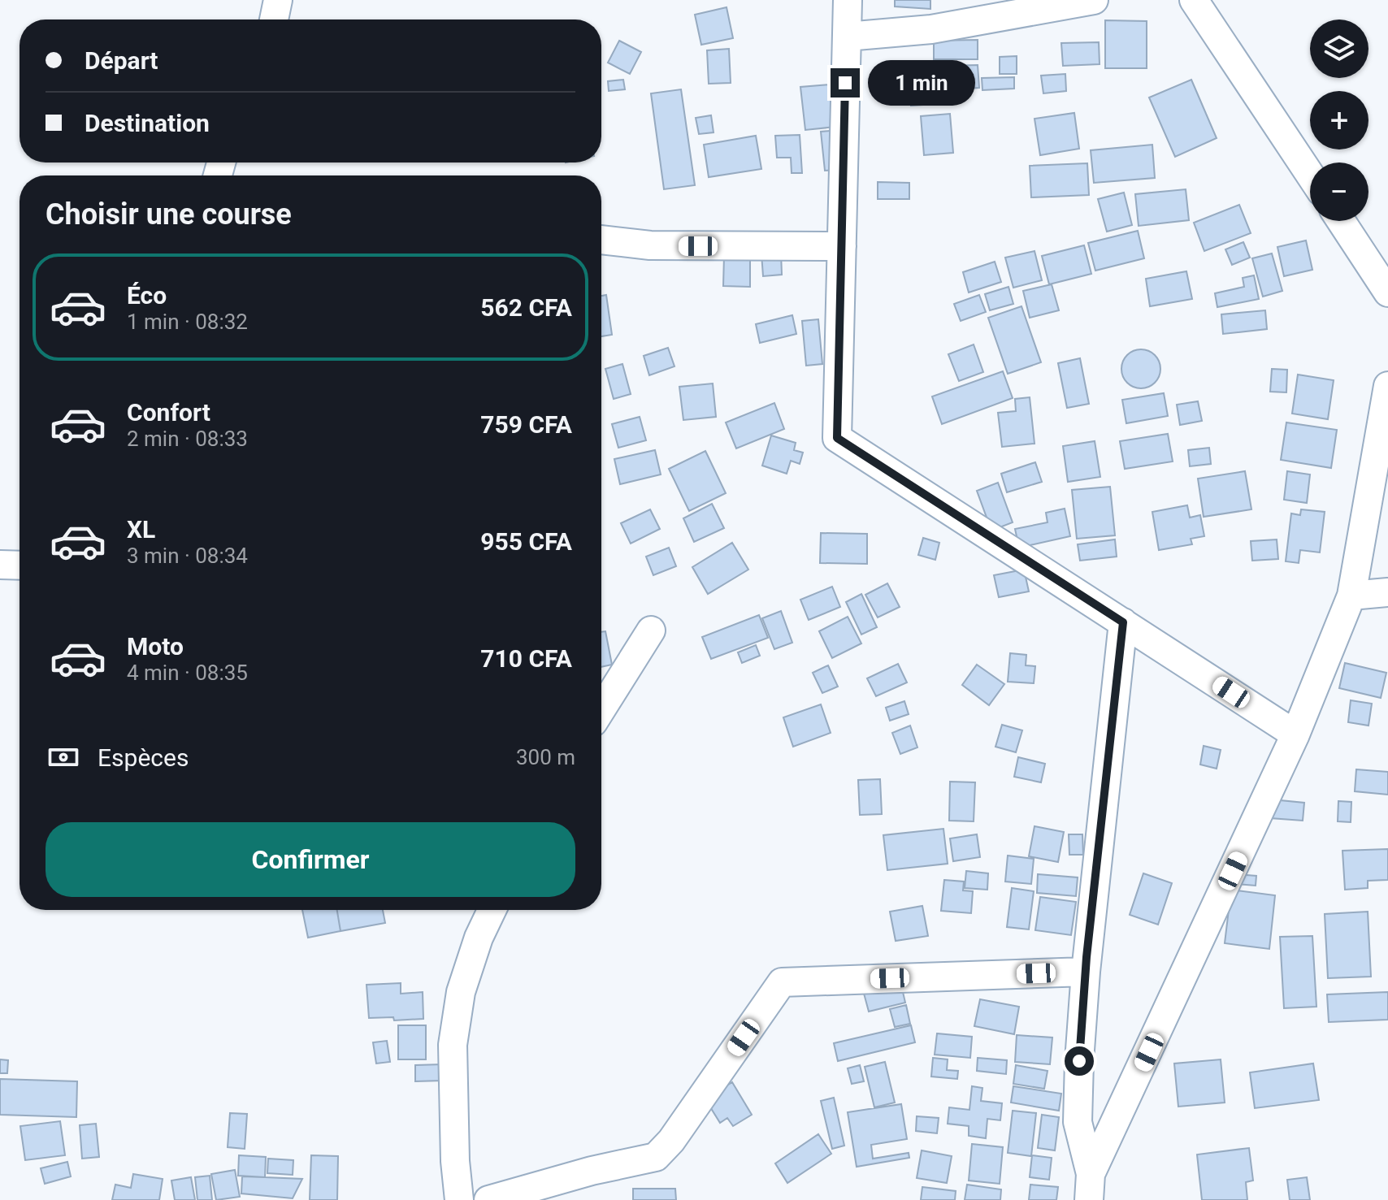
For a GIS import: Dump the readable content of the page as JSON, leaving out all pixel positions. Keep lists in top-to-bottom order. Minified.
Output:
{"page":{"map_buttons":["+","−"],"banner":["Départ","Destination"],"bubble":"1 min","heading":"Choisir une course","list":[{"name":"Éco","note":"1 min · 08:32","value":"562 CFA"},{"name":"Confort","note":"2 min · 08:33","value":"759 CFA"},{"name":"XL","note":"3 min · 08:34","value":"955 CFA"},{"name":"Moto","note":"4 min · 08:35","value":"710 CFA"}],"pay":["Espèces","300 m"],"buttons":"Confirmer"}}
